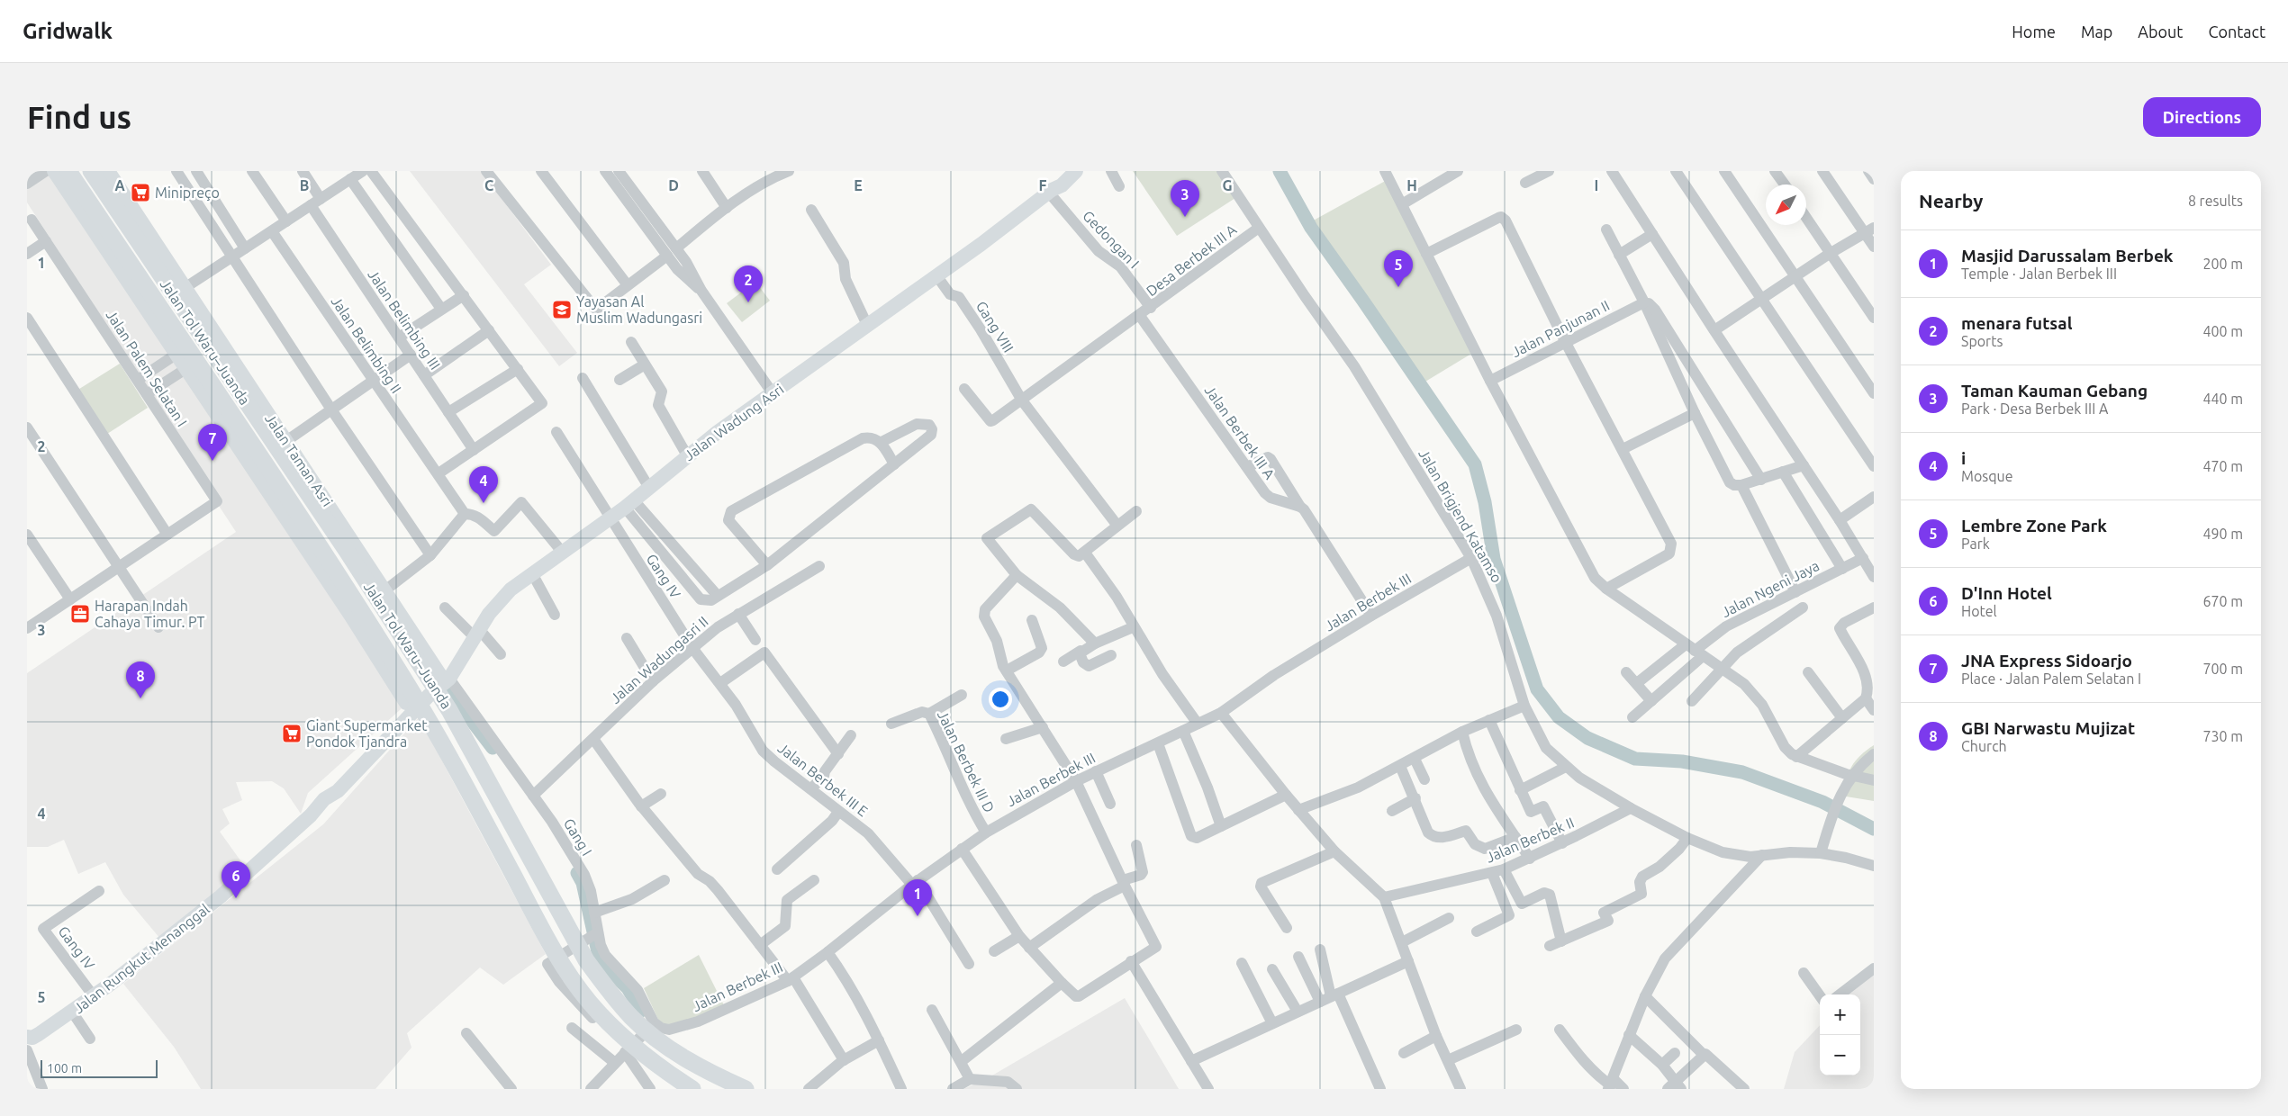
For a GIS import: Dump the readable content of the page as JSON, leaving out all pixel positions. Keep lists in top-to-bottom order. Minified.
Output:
{"streets":{"highway":["Jalan Tol Waru–Juanda"],"main road":["Jalan Wadung Asri","Jalan Taman Asri","Jalan Rungkut Menanggal"],"street":["Gedongan I","Desa Berbek III A","Jalan Belimbing III","Gang VIII","Jalan Panjunan II","Jalan Belimbing II","Jalan Palem Selatan I","Jalan Berbek III A","Jalan Brigjend Katamso","Gang IV","Jalan Ngeni Jaya","Jalan Berbek III","Jalan Wadungasri II","Jalan Berbek III D","Jalan Berbek III E","Gang I","Jalan Berbek II"]},"crossings":[["Gedongan I","Desa Berbek III A"],["Gedongan I","Jalan Wadung Asri"],["Desa Berbek III A","Gang VIII"],["Desa Berbek III A","Jalan Berbek III A"],["Desa Berbek III A","Jalan Brigjend Katamso"],["Gang VIII","Jalan Wadung Asri"],["Jalan Wadung Asri","Jalan Taman Asri"],["Jalan Wadung Asri","Gang IV"],["Jalan Wadung Asri","Gang I"],["Jalan Wadung Asri","Jalan Rungkut Menanggal"],["Jalan Taman Asri","Gang I"],["Jalan Taman Asri","Jalan Rungkut Menanggal"],["Jalan Brigjend Katamso","Jalan Berbek III"],["Jalan Brigjend Katamso","Jalan Berbek II"],["Gang IV","Jalan Wadungasri II"],["Gang IV","Jalan Berbek III E"],["Gang IV","Jalan Rungkut Menanggal"],["Jalan Berbek III","Jalan Berbek III D"],["Jalan Berbek III","Jalan Berbek III E"],["Jalan Berbek III","Gang I"],["Jalan Wadungasri II","Jalan Berbek III E"],["Jalan Wadungasri II","Gang I"],["Gang I","Jalan Rungkut Menanggal"]],"places":{"supermarket":["Minipreço","Giant Supermarket Pondok Tjandra"],"school or university":["Yayasan Al Muslim Wadungasri"],"office":["Harapan Indah Cahaya Timur. PT"]},"scale_bar":"100 m","north":"bottom left","page":{"header":"Gridwalk","nav":["Home","Map","About","Contact"],"buttons":"Directions","title":"Find us","heading":["Nearby","8 results"],"pins":["3","5","2","7","4","8","6","1"],"list":[{"mark":"1","name":"Masjid Darussalam Berbek","note":"Temple · Jalan Berbek III","value":"200 m"},{"mark":"2","name":"menara futsal","note":"Sports","value":"400 m"},{"mark":"3","name":"Taman Kauman Gebang","note":"Park · Desa Berbek III A","value":"440 m"},{"mark":"4","name":"i","note":"Mosque","value":"470 m"},{"mark":"5","name":"Lembre Zone Park","note":"Park","value":"490 m"},{"mark":"6","name":"D'Inn Hotel","note":"Hotel","value":"670 m"},{"mark":"7","name":"JNA Express Sidoarjo","note":"Place · Jalan Palem Selatan I","value":"700 m"},{"mark":"8","name":"GBI Narwastu Mujizat","note":"Church","value":"730 m"}],"map_buttons":["+","−"],"scale":"100 m"},"grid":{"columns":["A","B","C","D","E","F","G","H","I"],"rows":["1","2","3","4","5"]}}
